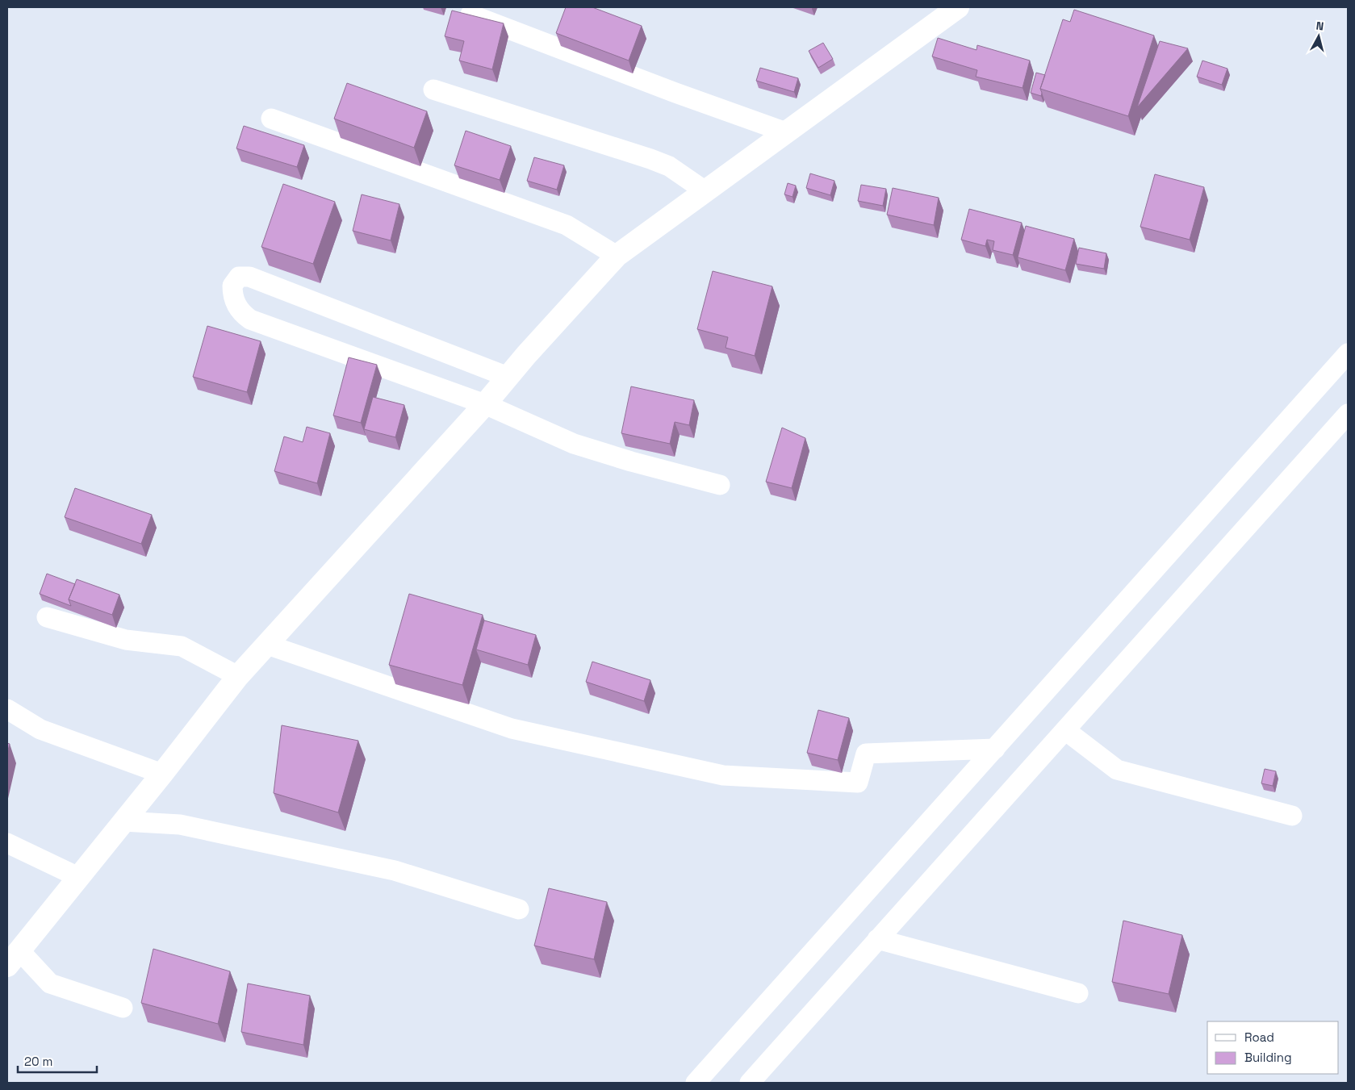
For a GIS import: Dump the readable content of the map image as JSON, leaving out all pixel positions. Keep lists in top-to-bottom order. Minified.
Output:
{"legend":["Road","Building"],"scale_bar":"20 m","north":"top"}
